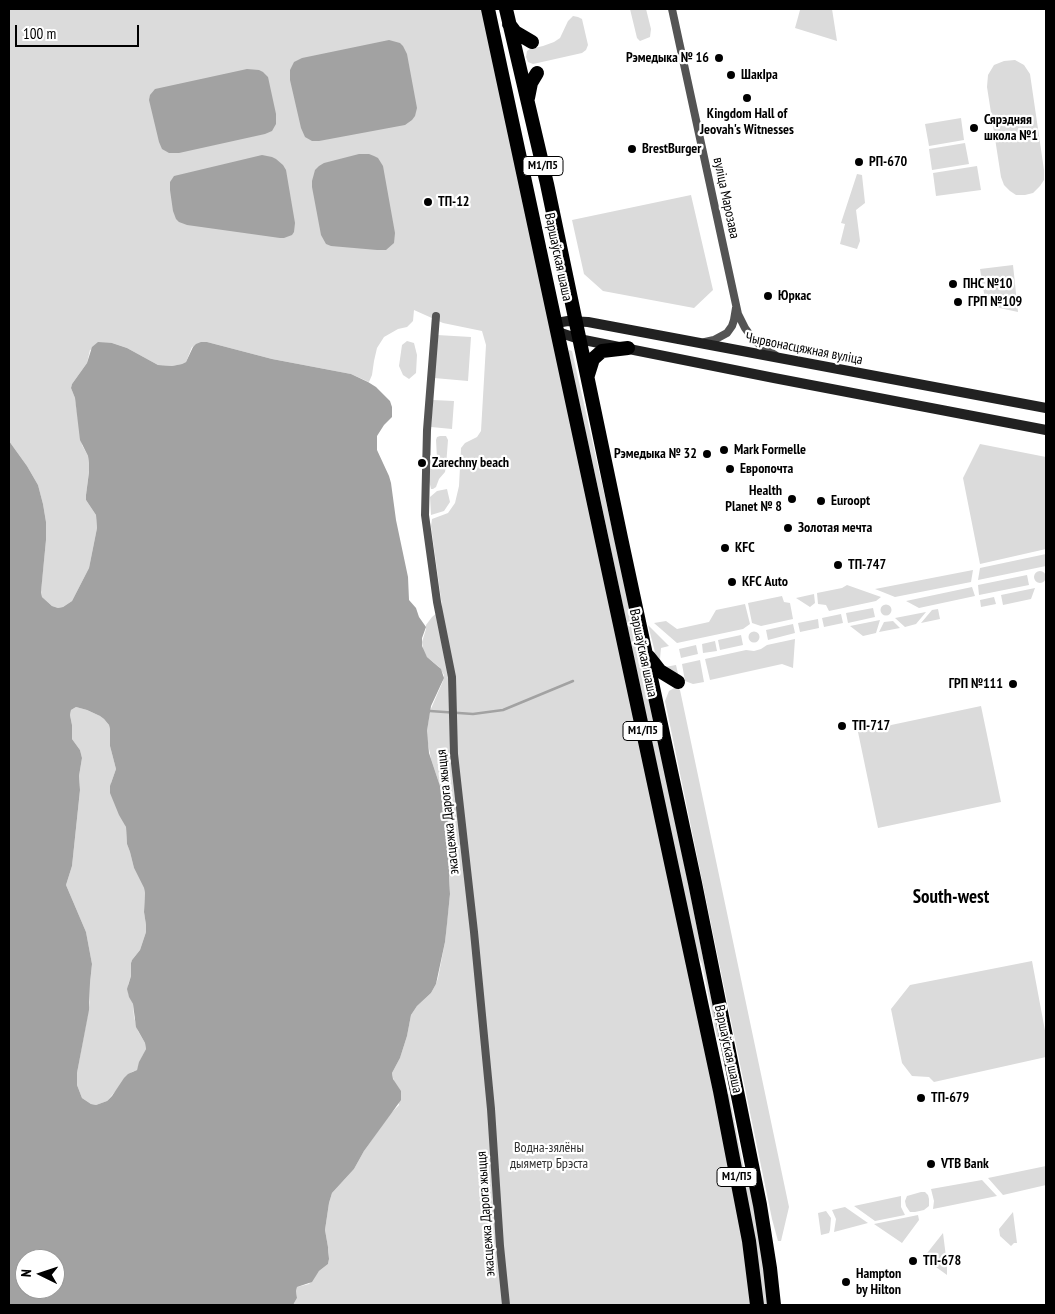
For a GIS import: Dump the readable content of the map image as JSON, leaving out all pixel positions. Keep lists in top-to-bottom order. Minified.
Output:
{"streets":{"highway":["М1/П5","Варшаўская шаша"],"main road":["Чырвонасцяжная вуліца"],"street":["вуліца Марозава","экасцежка Дарога жыцця"]},"crossings":[["вуліца Марозава","Чырвонасцяжная вуліца"],["Варшаўская шаша","Чырвонасцяжная вуліца"]],"districts":["South-west"],"parks":["Водна-зялёны дыяметр Брэста"],"places":["Рэмедыка № 16","ШакІра","Kingdom Hall of Jeovah's Witnesses","Сярэдняя школа №1","BrestBurger","РП-670","ТП-12","ПНС №10","Юркас","ГРП №109","Mark Formelle","Рэмедыка № 32","Zarechny beach","Европочта","Health Planet № 8","Euroopt","Золотая мечта","KFC","ТП-747","KFC Auto","ГРП №111","ТП-717","ТП-679","VTB Bank","ТП-678","Hampton by Hilton"],"scale_bar":"100 m","north":"left"}
